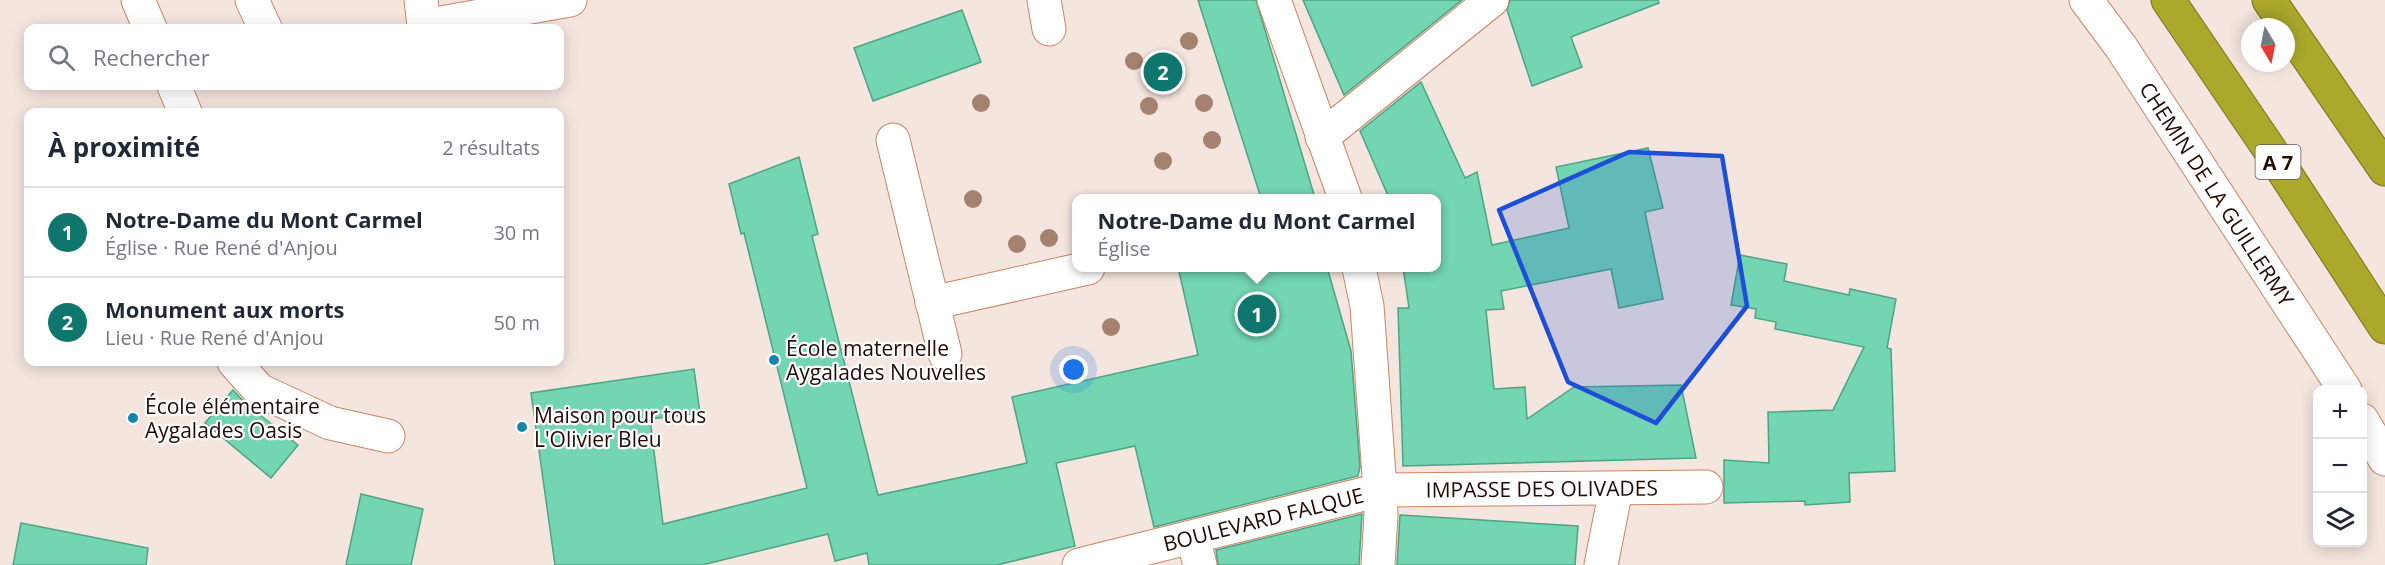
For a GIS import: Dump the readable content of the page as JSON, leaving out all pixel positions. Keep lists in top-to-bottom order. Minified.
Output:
{"streets":{"highway":["A 7"],"street":["CHEMIN DE LA GUILLERMY","IMPASSE DES OLIVADES","BOULEVARD FALQUE"]},"crossings":[["IMPASSE DES OLIVADES","BOULEVARD FALQUE"]],"places":["École maternelle Aygalades Nouvelles","École élémentaire Aygalades Oasis","Maison pour tous L'Olivier Bleu"],"north":"bottom","page":{"search":"Rechercher","pins":["2","1"],"heading":["À proximité","2 résultats"],"list":[{"mark":"1","name":"Notre-Dame du Mont Carmel","note":"Église · Rue René d'Anjou","value":"30 m"},{"mark":"2","name":"Monument aux morts","note":"Lieu · Rue René d'Anjou","value":"50 m"}],"popup":["Notre-Dame du Mont Carmel","Église"],"map_buttons":["+","−"]}}
